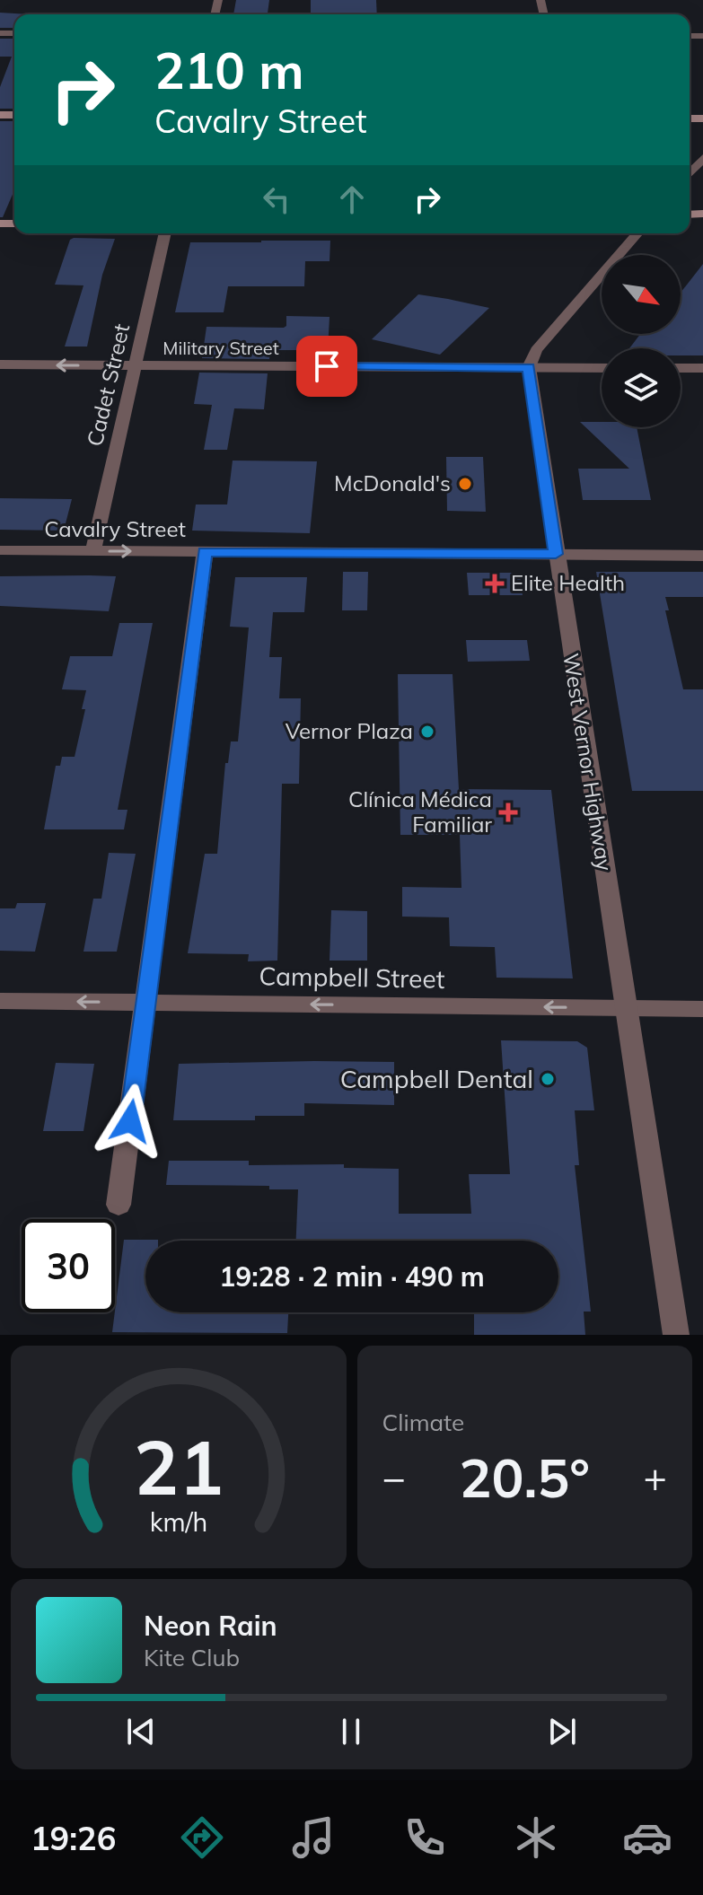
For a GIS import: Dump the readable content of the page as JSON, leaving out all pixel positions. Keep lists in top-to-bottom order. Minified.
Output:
{"streets":{"street":["Military Street","Cadet Street","Cavalry Street","West Vernor Highway","Campbell Street"]},"crossings":[["Military Street","Cadet Street"],["Military Street","West Vernor Highway"],["Cadet Street","Cavalry Street"],["Cavalry Street","West Vernor Highway"],["West Vernor Highway","Campbell Street"]],"one_way":["Campbell Street"],"places":{"other":["McDonald's","Vernor Plaza","Campbell Dental"],"health":["Elite Health","Clínica Médica Familiar"]},"north":"bottom right","page":{"turn":["210 m","Cavalry Street"],"limit":"30","trip":"19:28 · 2 min · 490 m","tile":"Climate","heat":["−","20.5°","+"],"song":["Neon Rain","Kite Club"],"tabs":"19:26","gauge":["21","km/h"]}}
